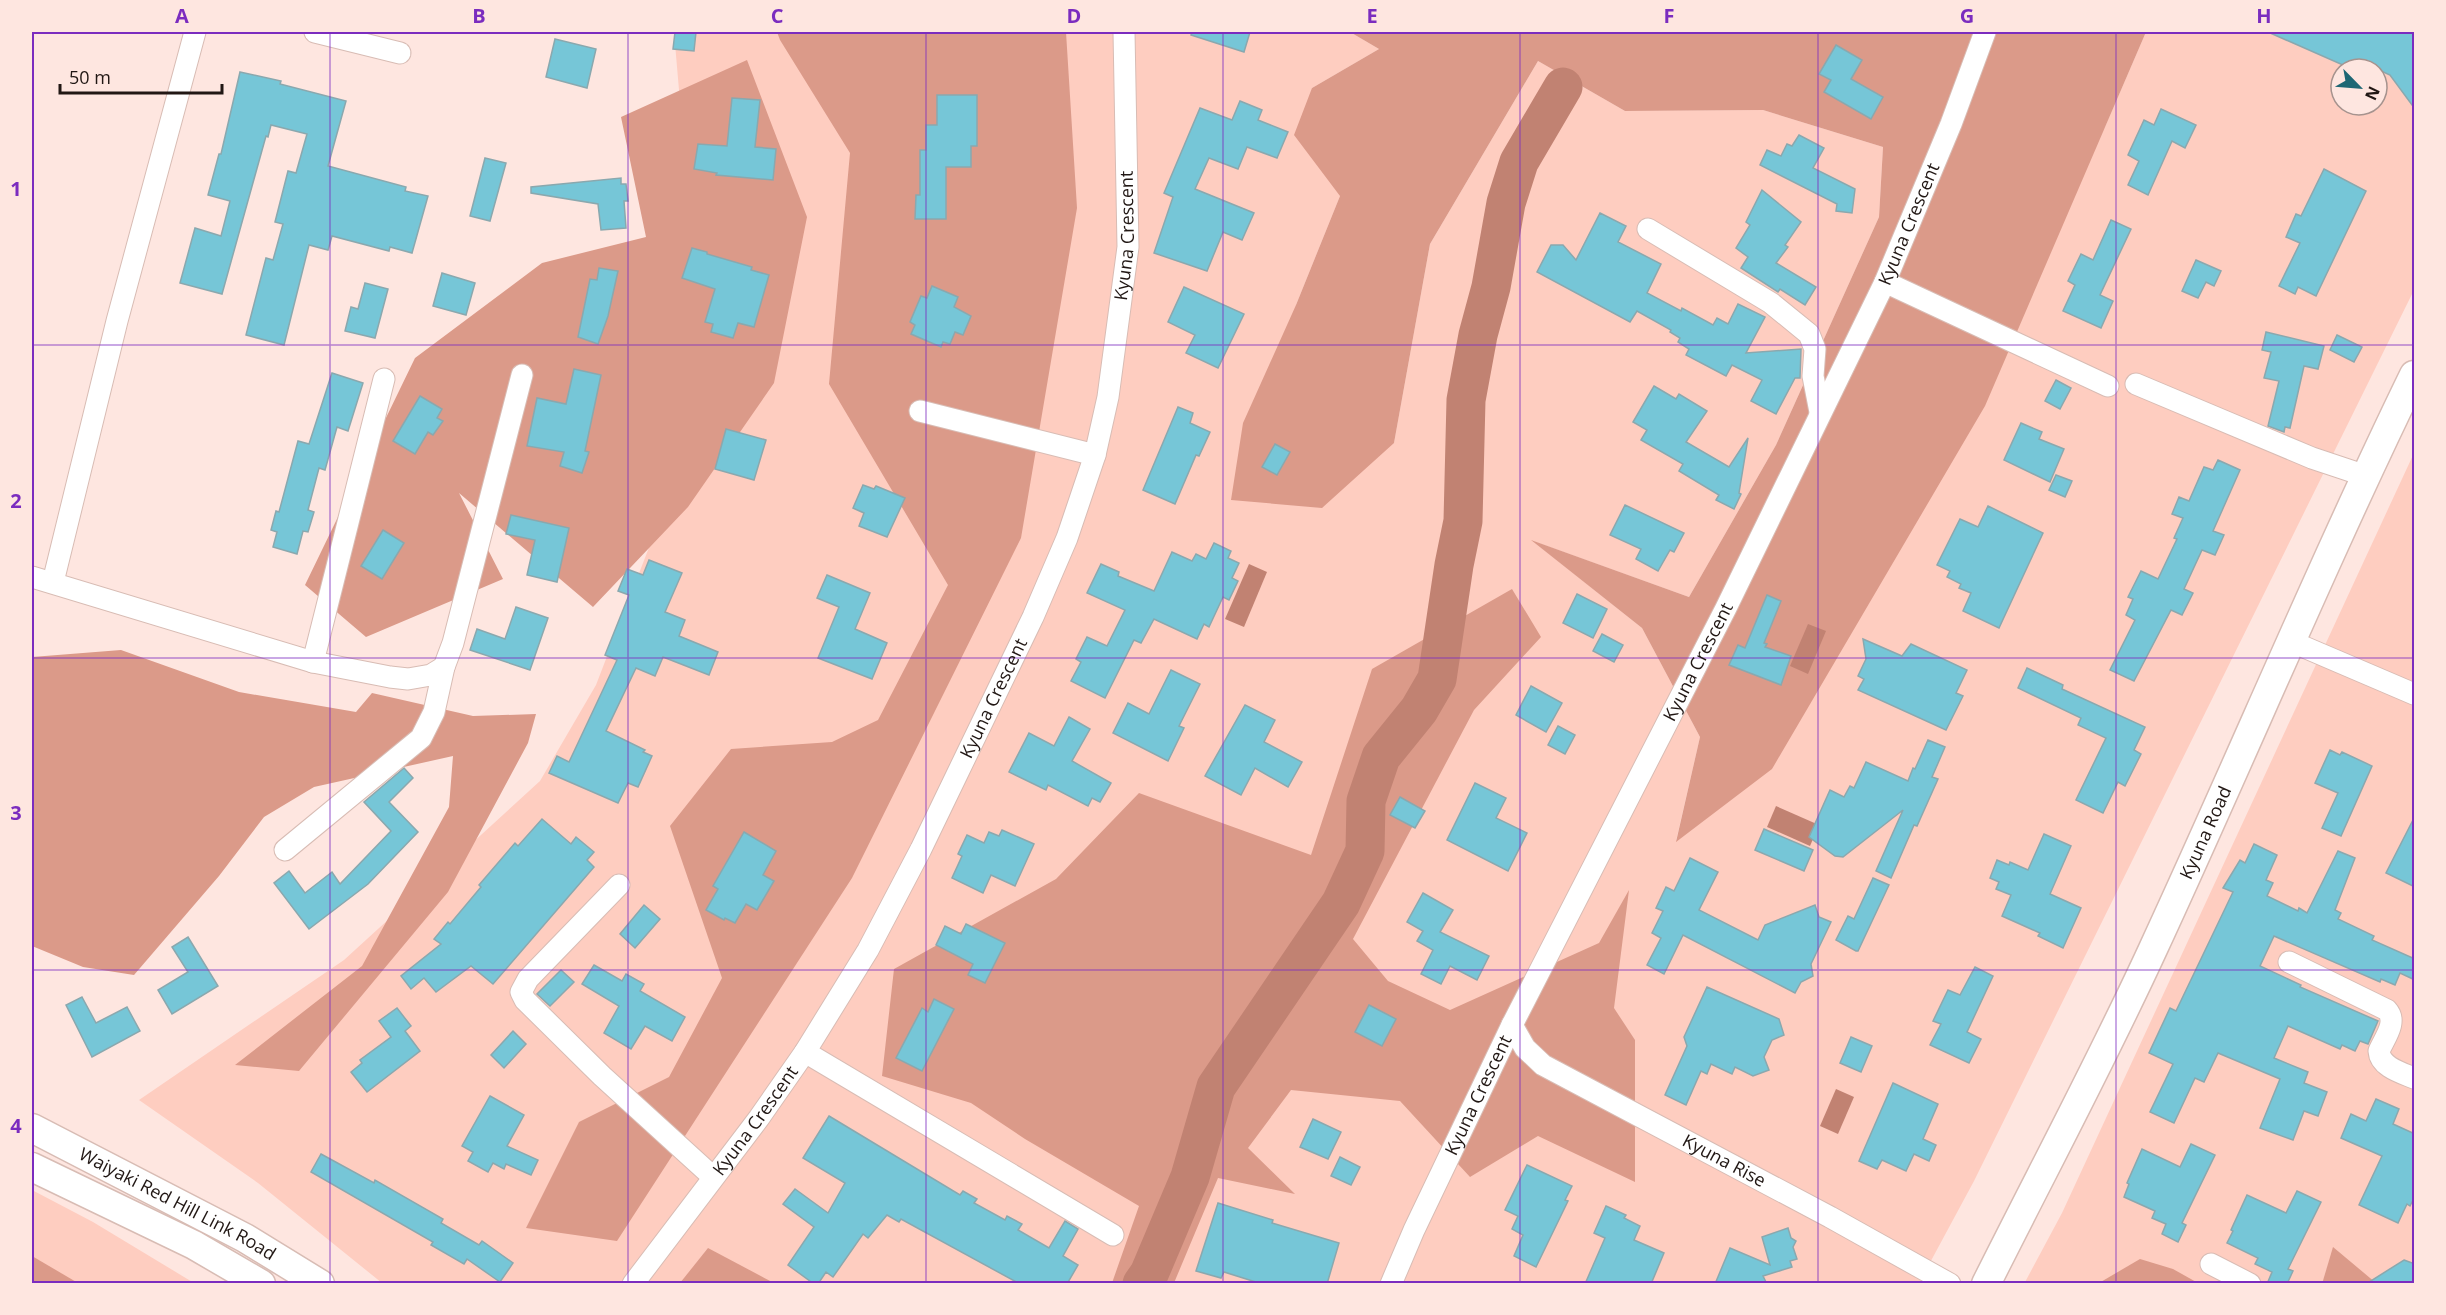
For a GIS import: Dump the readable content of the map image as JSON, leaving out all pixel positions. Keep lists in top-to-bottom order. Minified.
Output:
{"streets":{"main road":["Kyuna Road","Waiyaki Red Hill Link Road"],"street":["Kyuna Crescent","Kyuna Rise"]},"crossings":[["Kyuna Crescent","Kyuna Rise"]],"scale_bar":"50 m","north":"bottom right","grid":{"columns":["A","B","C","D","E","F","G","H"],"rows":["1","2","3","4"]}}
